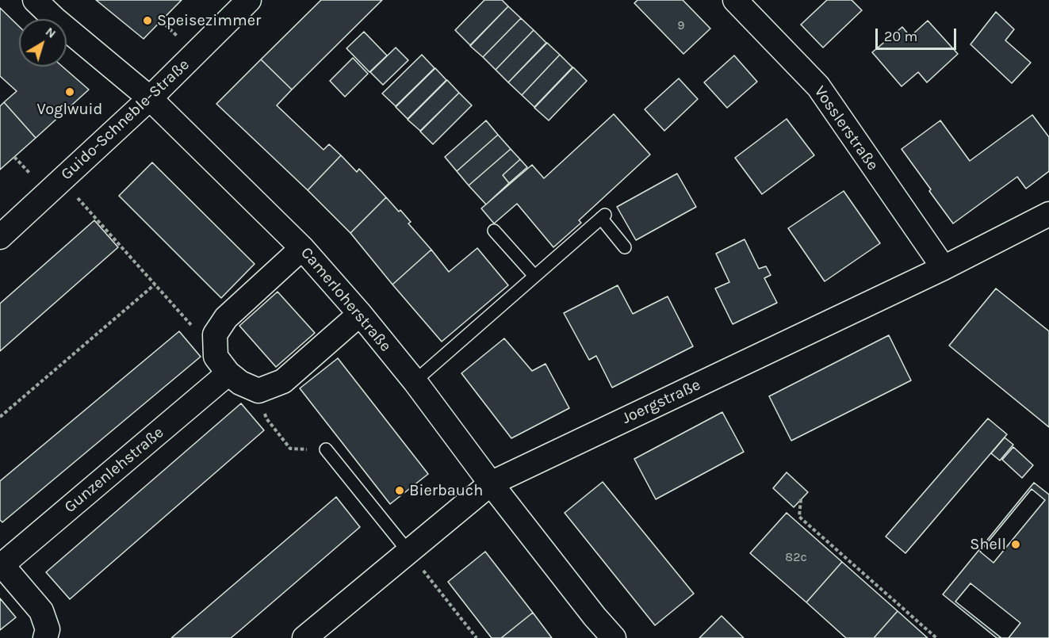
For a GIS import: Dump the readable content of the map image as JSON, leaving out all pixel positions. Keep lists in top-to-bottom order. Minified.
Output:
{"streets":{"street":["Guido-Schneble-Straße","Vosslerstraße","Camerloherstraße","Joergstraße","Gunzenlehstraße"]},"crossings":[["Guido-Schneble-Straße","Camerloherstraße"],["Vosslerstraße","Joergstraße"],["Camerloherstraße","Joergstraße"]],"places":["Speisezimmer","Voglwuid","Bierbauch","Shell"],"house_numbers":["9","82c"],"scale_bar":"20 m","north":"top right"}
